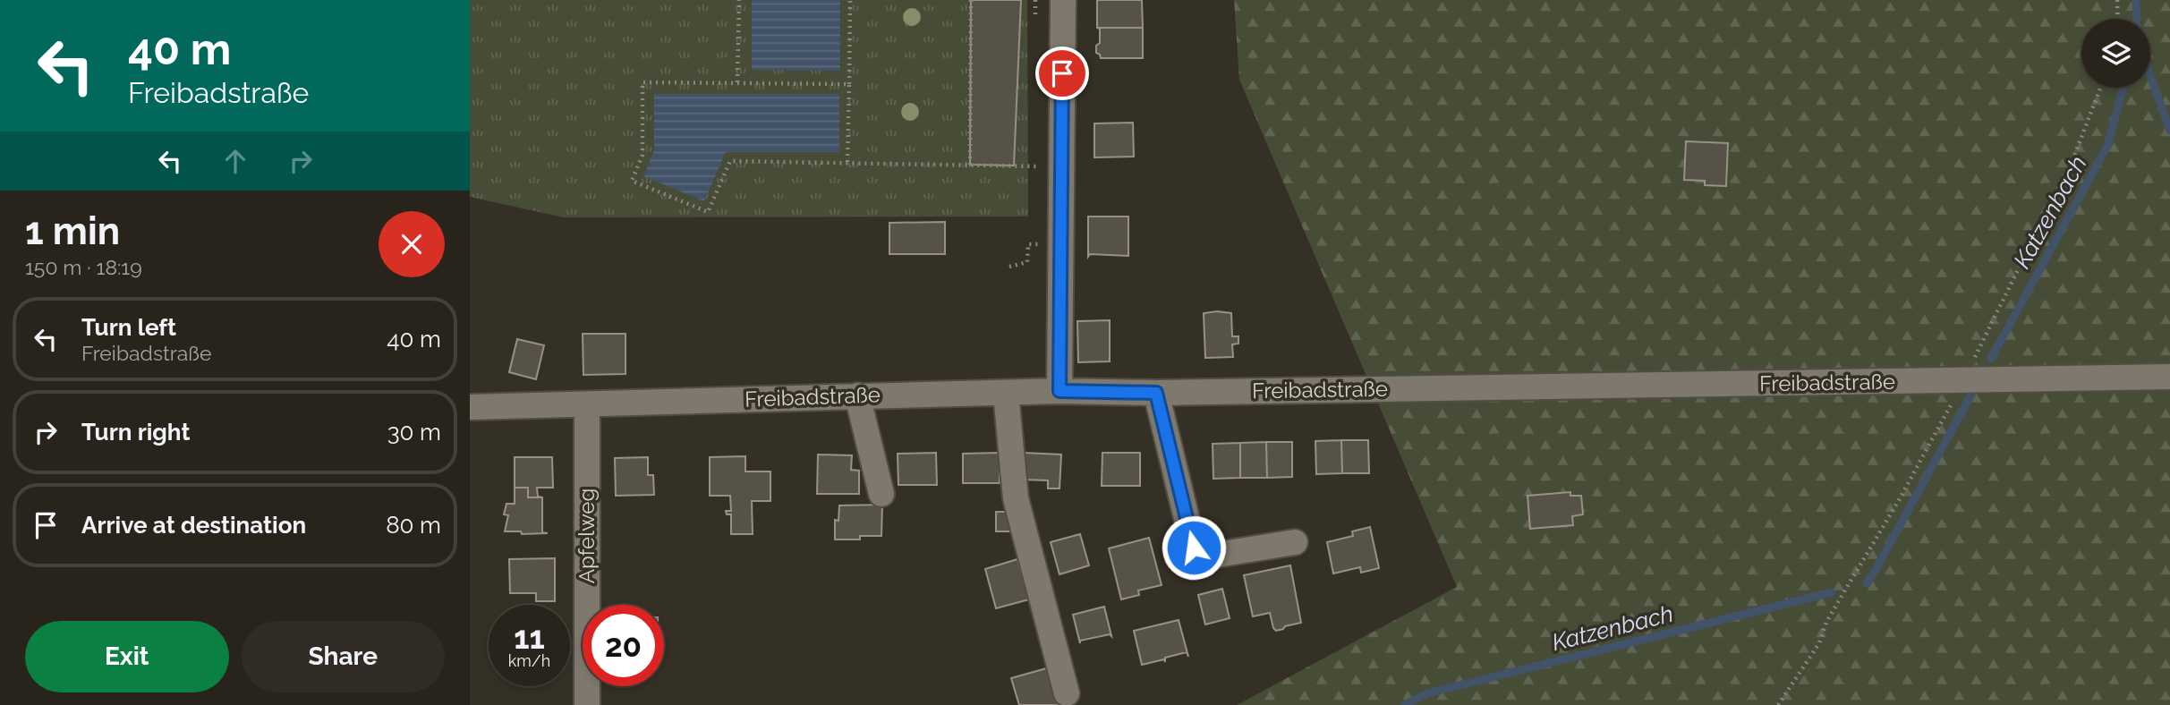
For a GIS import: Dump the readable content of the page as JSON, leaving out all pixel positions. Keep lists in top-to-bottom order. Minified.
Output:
{"streets":{"street":["Freibadstraße","Apfelweg"]},"crossings":[["Freibadstraße","Apfelweg"]],"water":["Katzenbach"],"page":{"turn":["40 m","Freibadstraße"],"heading":["1 min","150 m · 18:19"],"list":[{"name":"Turn left","note":"Freibadstraße","value":"40 m"},{"name":"Turn right","value":"30 m"},{"name":"Arrive at destination","value":"80 m"}],"speed":"11 km/h","limit":"20","buttons":["Exit","Share"]}}
